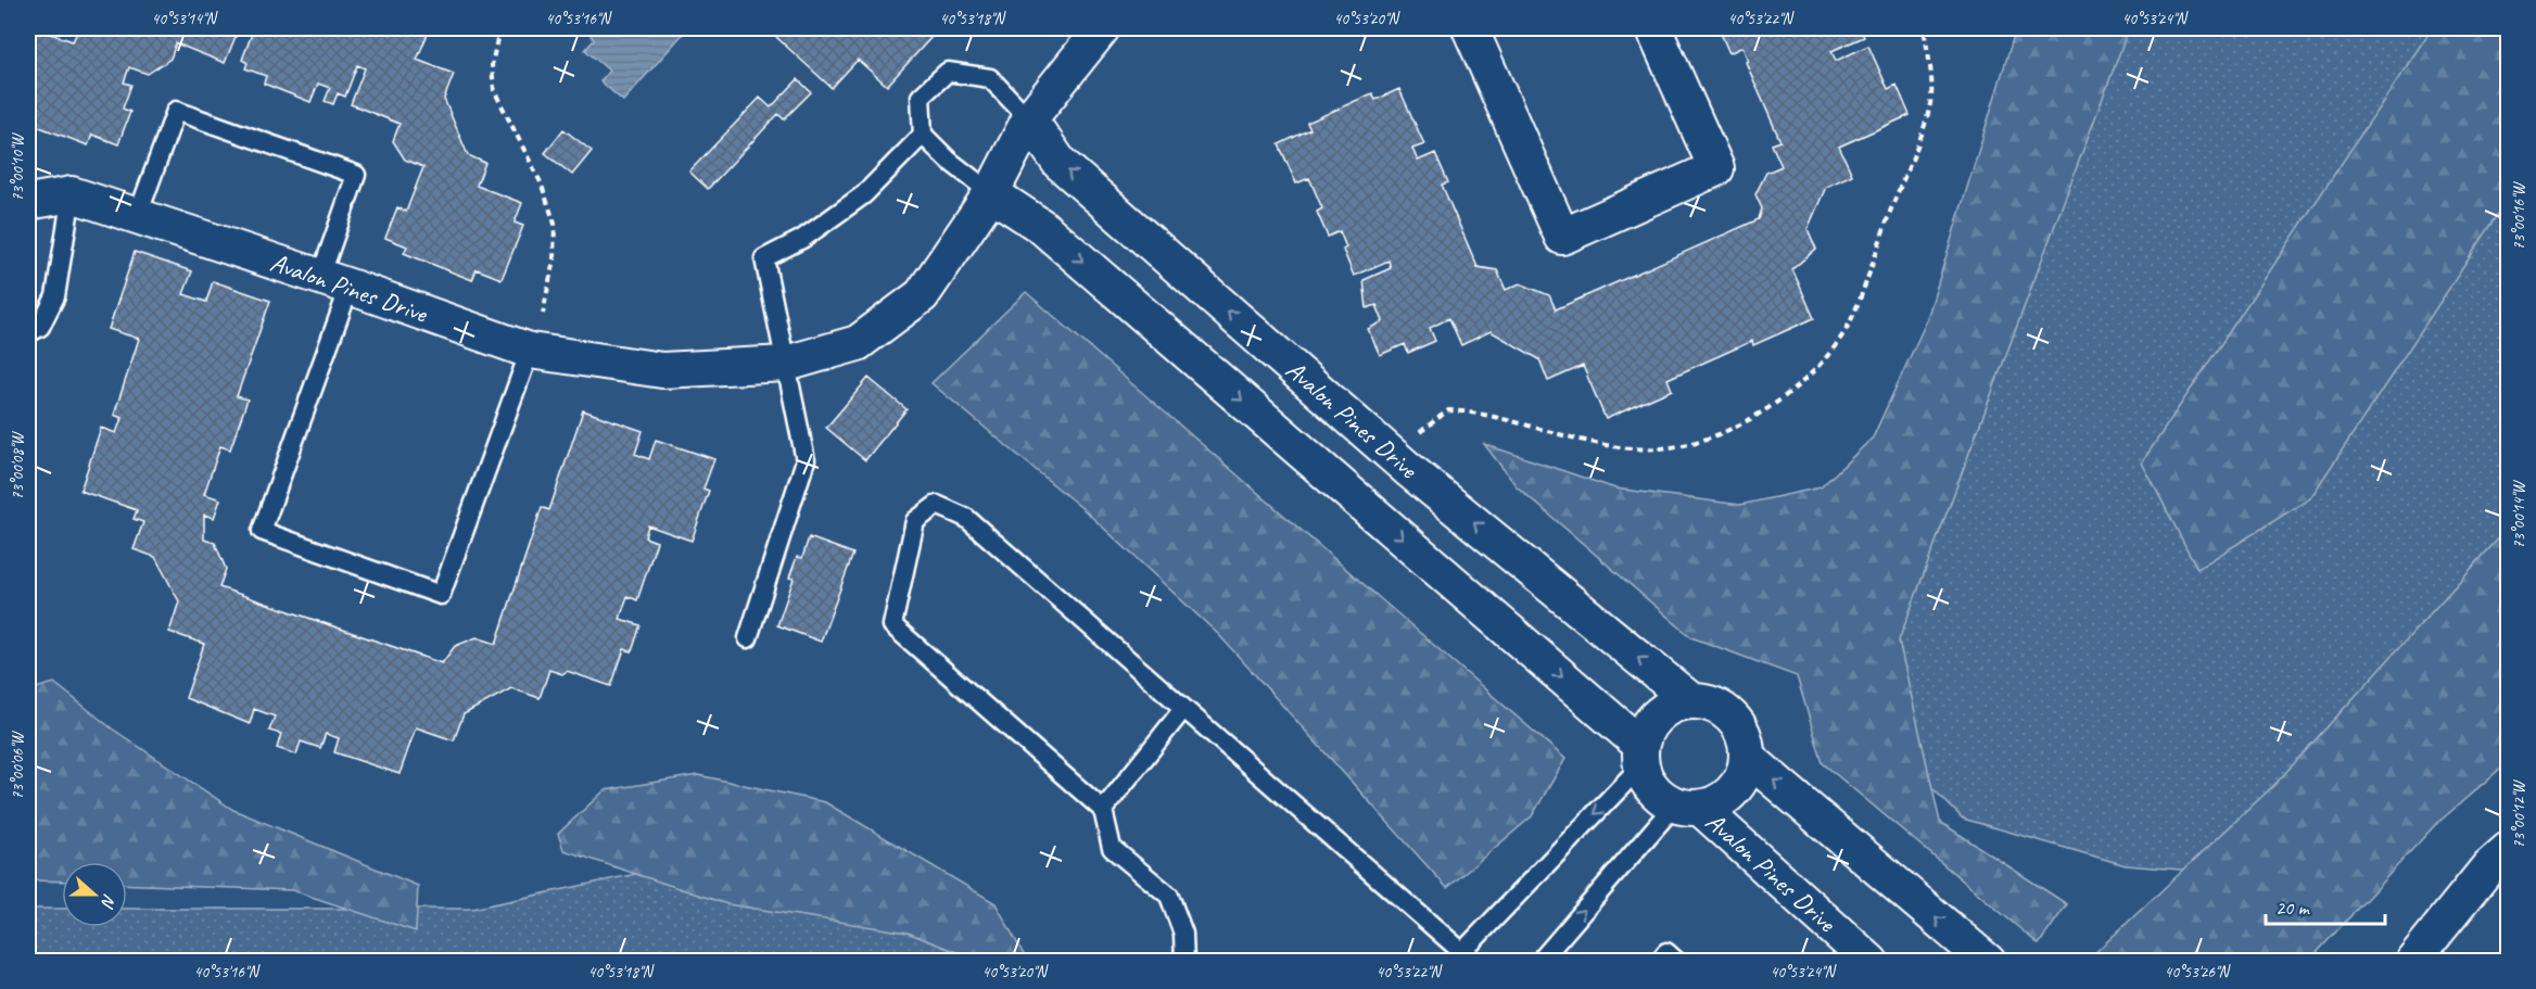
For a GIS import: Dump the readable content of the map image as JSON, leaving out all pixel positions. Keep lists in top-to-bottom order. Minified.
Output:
{"streets":{"street":["Avalon Pines Drive"]},"scale_bar":"20 m","north":"right","coordinates":["40°53'14\"N","40°53'16\"N","40°53'18\"N","40°53'20\"N","40°53'22\"N","40°53'24\"N","73°00'10\"W","73°00'16\"W","73°00'08\"W","73°00'14\"W","73°00'06\"W","73°00'12\"W","40°53'26\"N"]}
